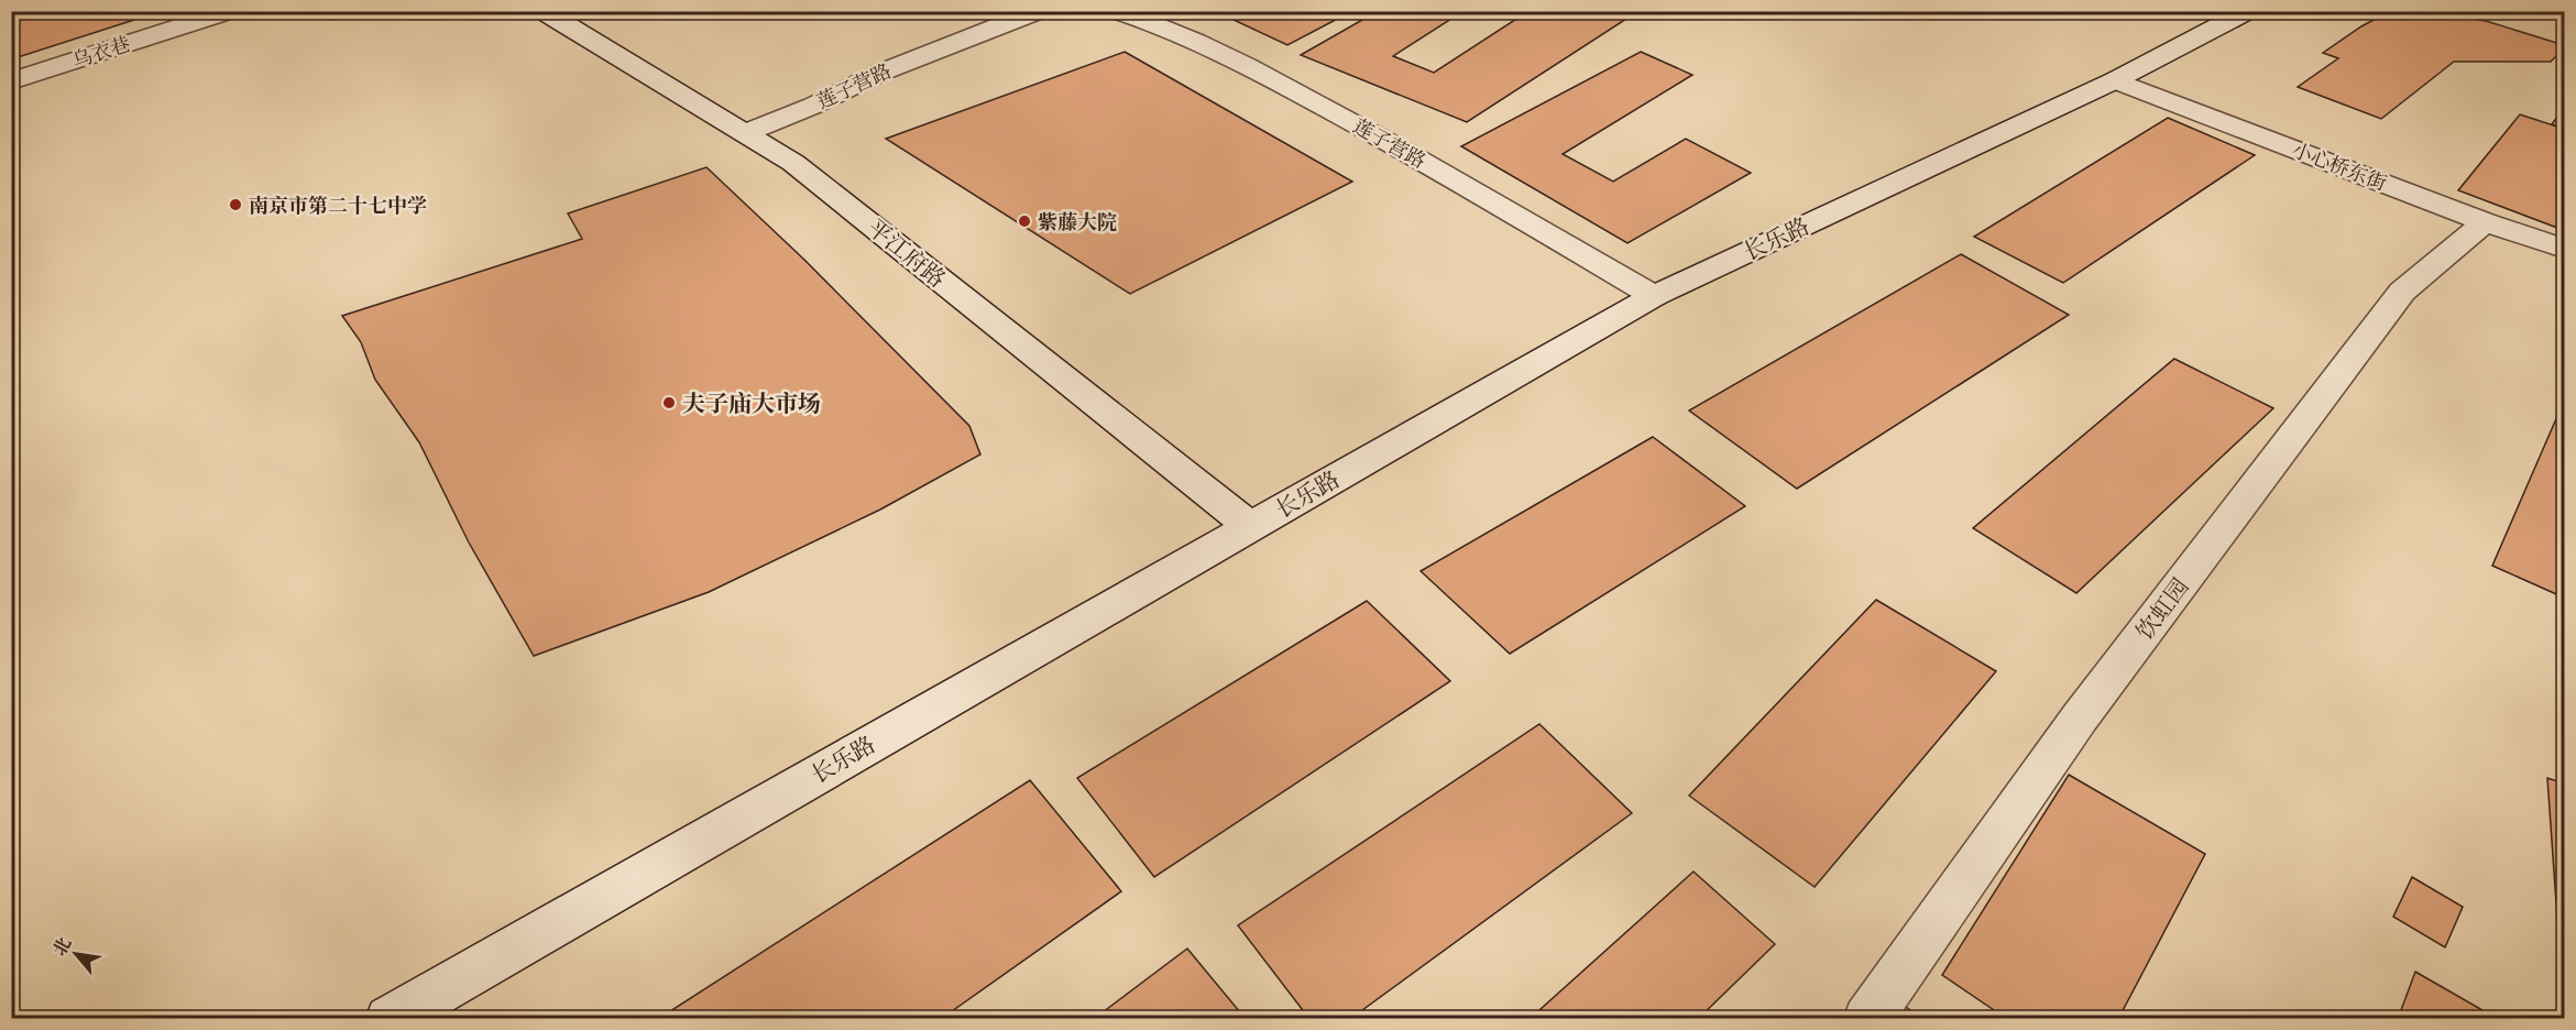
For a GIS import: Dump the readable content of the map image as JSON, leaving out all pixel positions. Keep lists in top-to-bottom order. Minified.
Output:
{"streets":{"street":["乌衣巷","莲子营路","小心桥东街","长乐路","平江府路","饮虹园"]},"crossings":[["莲子营路","长乐路"],["莲子营路","平江府路"],["小心桥东街","长乐路"],["小心桥东街","饮虹园"],["长乐路","平江府路"]],"places":["南京市第二十七中学","紫藤大院","夫子庙大市场"],"north":"top left"}
